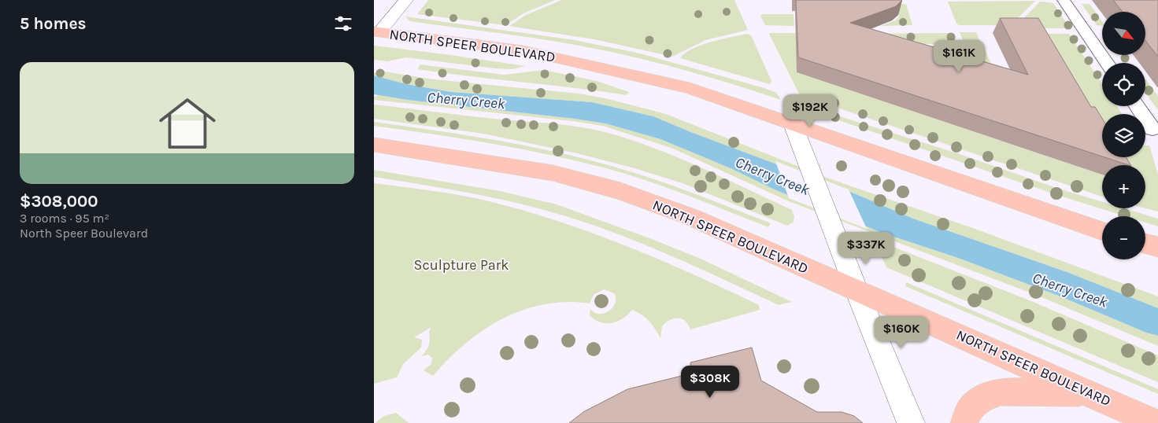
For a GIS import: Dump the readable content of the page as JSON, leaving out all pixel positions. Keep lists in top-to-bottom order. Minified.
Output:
{"streets":{"main road":["NORTH SPEER BOULEVARD"]},"water":["Cherry Creek"],"parks":["Sculpture Park"],"north":"bottom right","page":{"heading":"5 homes","map_buttons":["+","−"],"price":["$161K","$192K","$337K","$160K","$308K"],"list":[{"name":"$308,000","note":"3 rooms · 95 m² · North Speer Boulevard"}]}}
